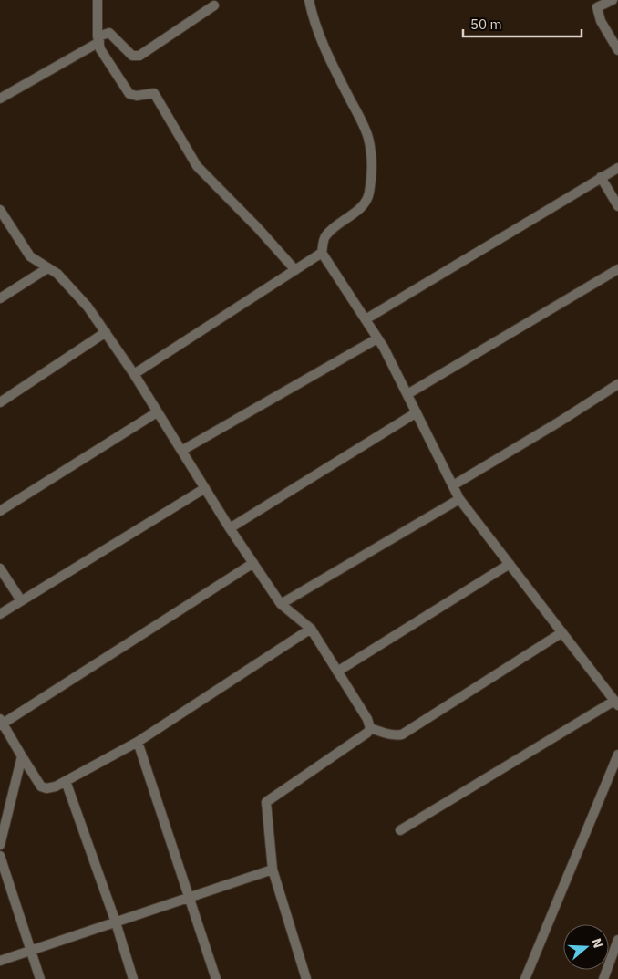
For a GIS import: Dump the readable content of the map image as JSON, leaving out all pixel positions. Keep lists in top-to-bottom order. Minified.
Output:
{"scale_bar":"50 m","north":"right"}
